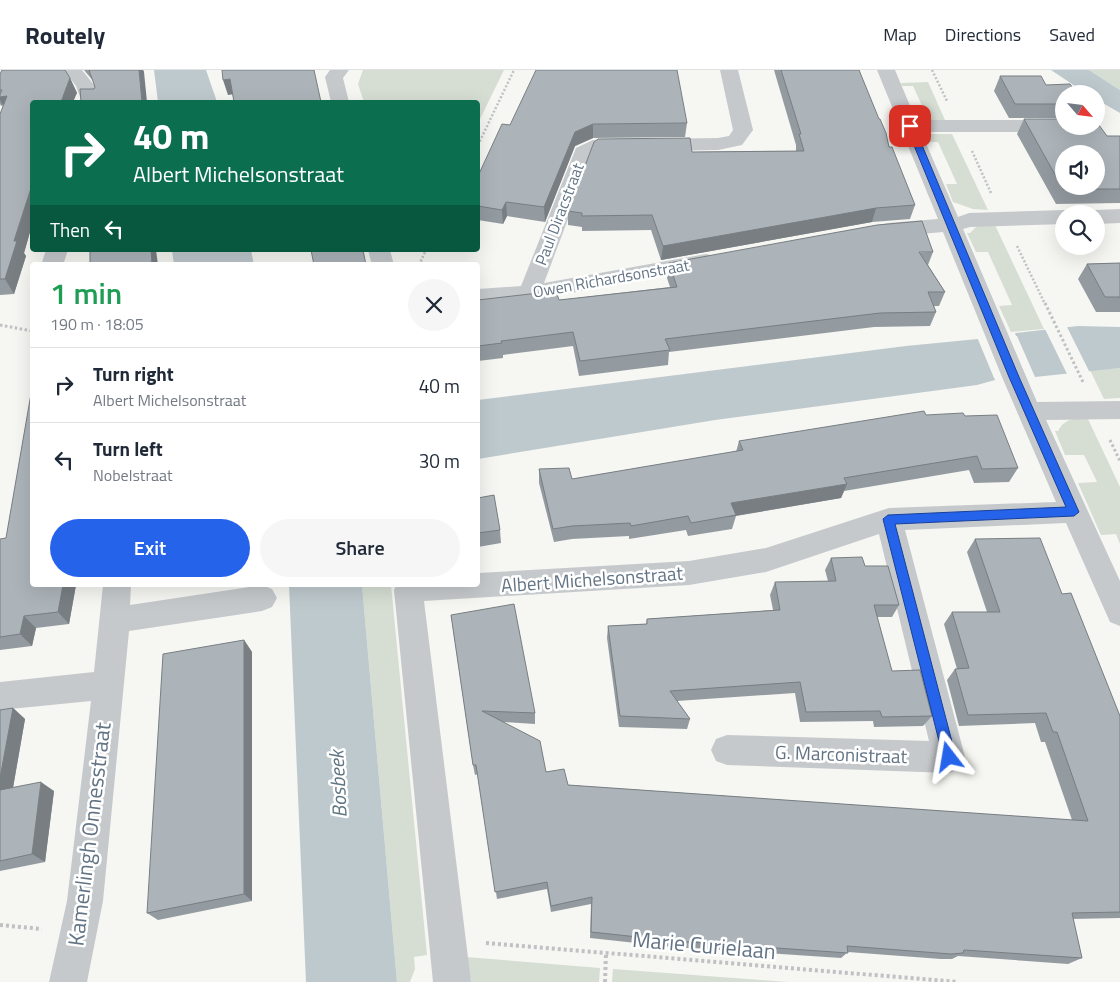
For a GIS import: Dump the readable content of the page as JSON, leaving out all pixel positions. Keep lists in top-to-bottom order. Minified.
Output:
{"streets":{"street":["Paul Diracstraat","Owen Richardsonstraat","Albert Michelsonstraat","G. Marconistraat","Kamerlingh Onnesstraat"],"path":["Marie Curielaan"]},"crossings":[["Paul Diracstraat","Owen Richardsonstraat"],["Albert Michelsonstraat","G. Marconistraat"],["Albert Michelsonstraat","Marie Curielaan"]],"water":["Bosbeek"],"north":"bottom right","page":{"header":"Routely","nav":["Map","Directions","Saved"],"turn":["40 m","Albert Michelsonstraat"],"then":"Then","heading":["1 min","190 m · 18:05"],"list":[{"name":"Turn right","note":"Albert Michelsonstraat","value":"40 m"},{"name":"Turn left","note":"Nobelstraat","value":"30 m"}],"buttons":["Exit","Share"]}}
